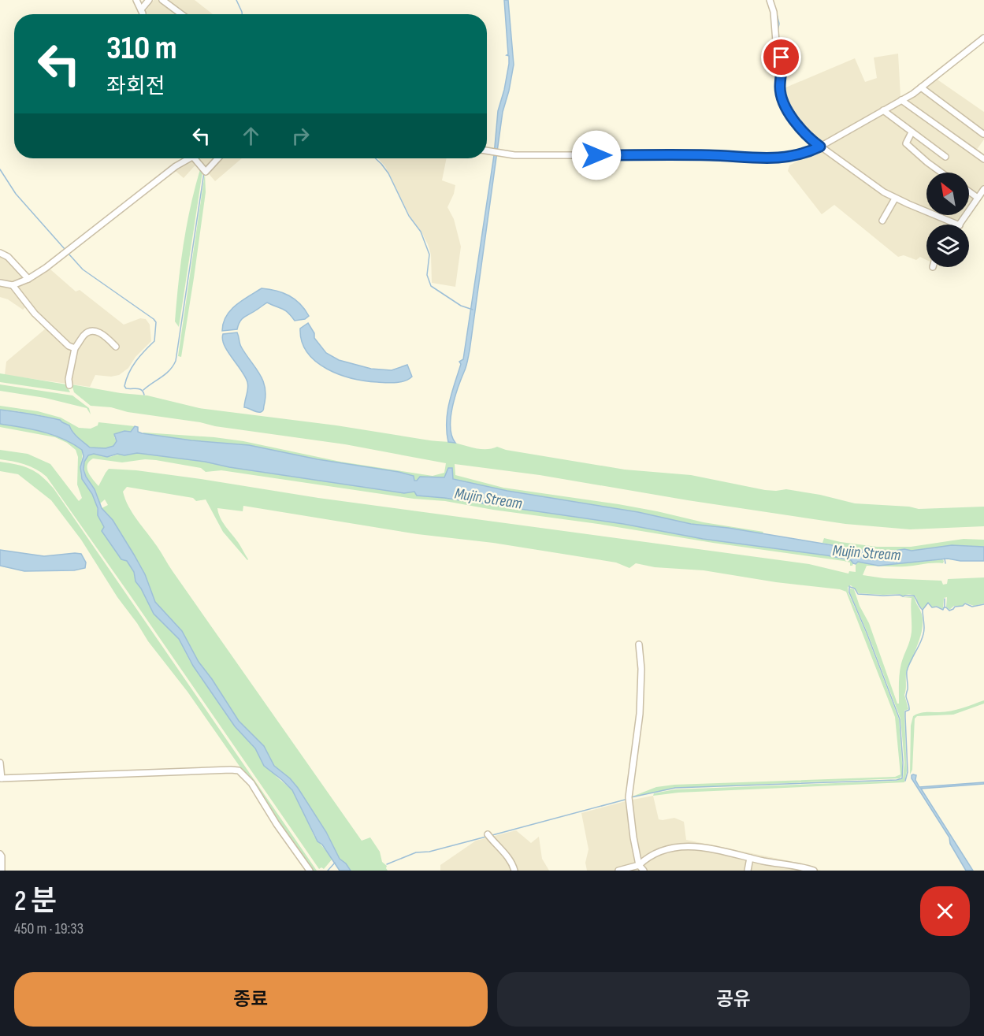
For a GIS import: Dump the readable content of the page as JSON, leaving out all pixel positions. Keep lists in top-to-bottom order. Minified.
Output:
{"water":["Mujin Stream"],"north":"top left","page":{"turn":["310 m","좌회전"],"heading":["2 분","450 m · 19:33"],"buttons":["종료","공유"]}}
